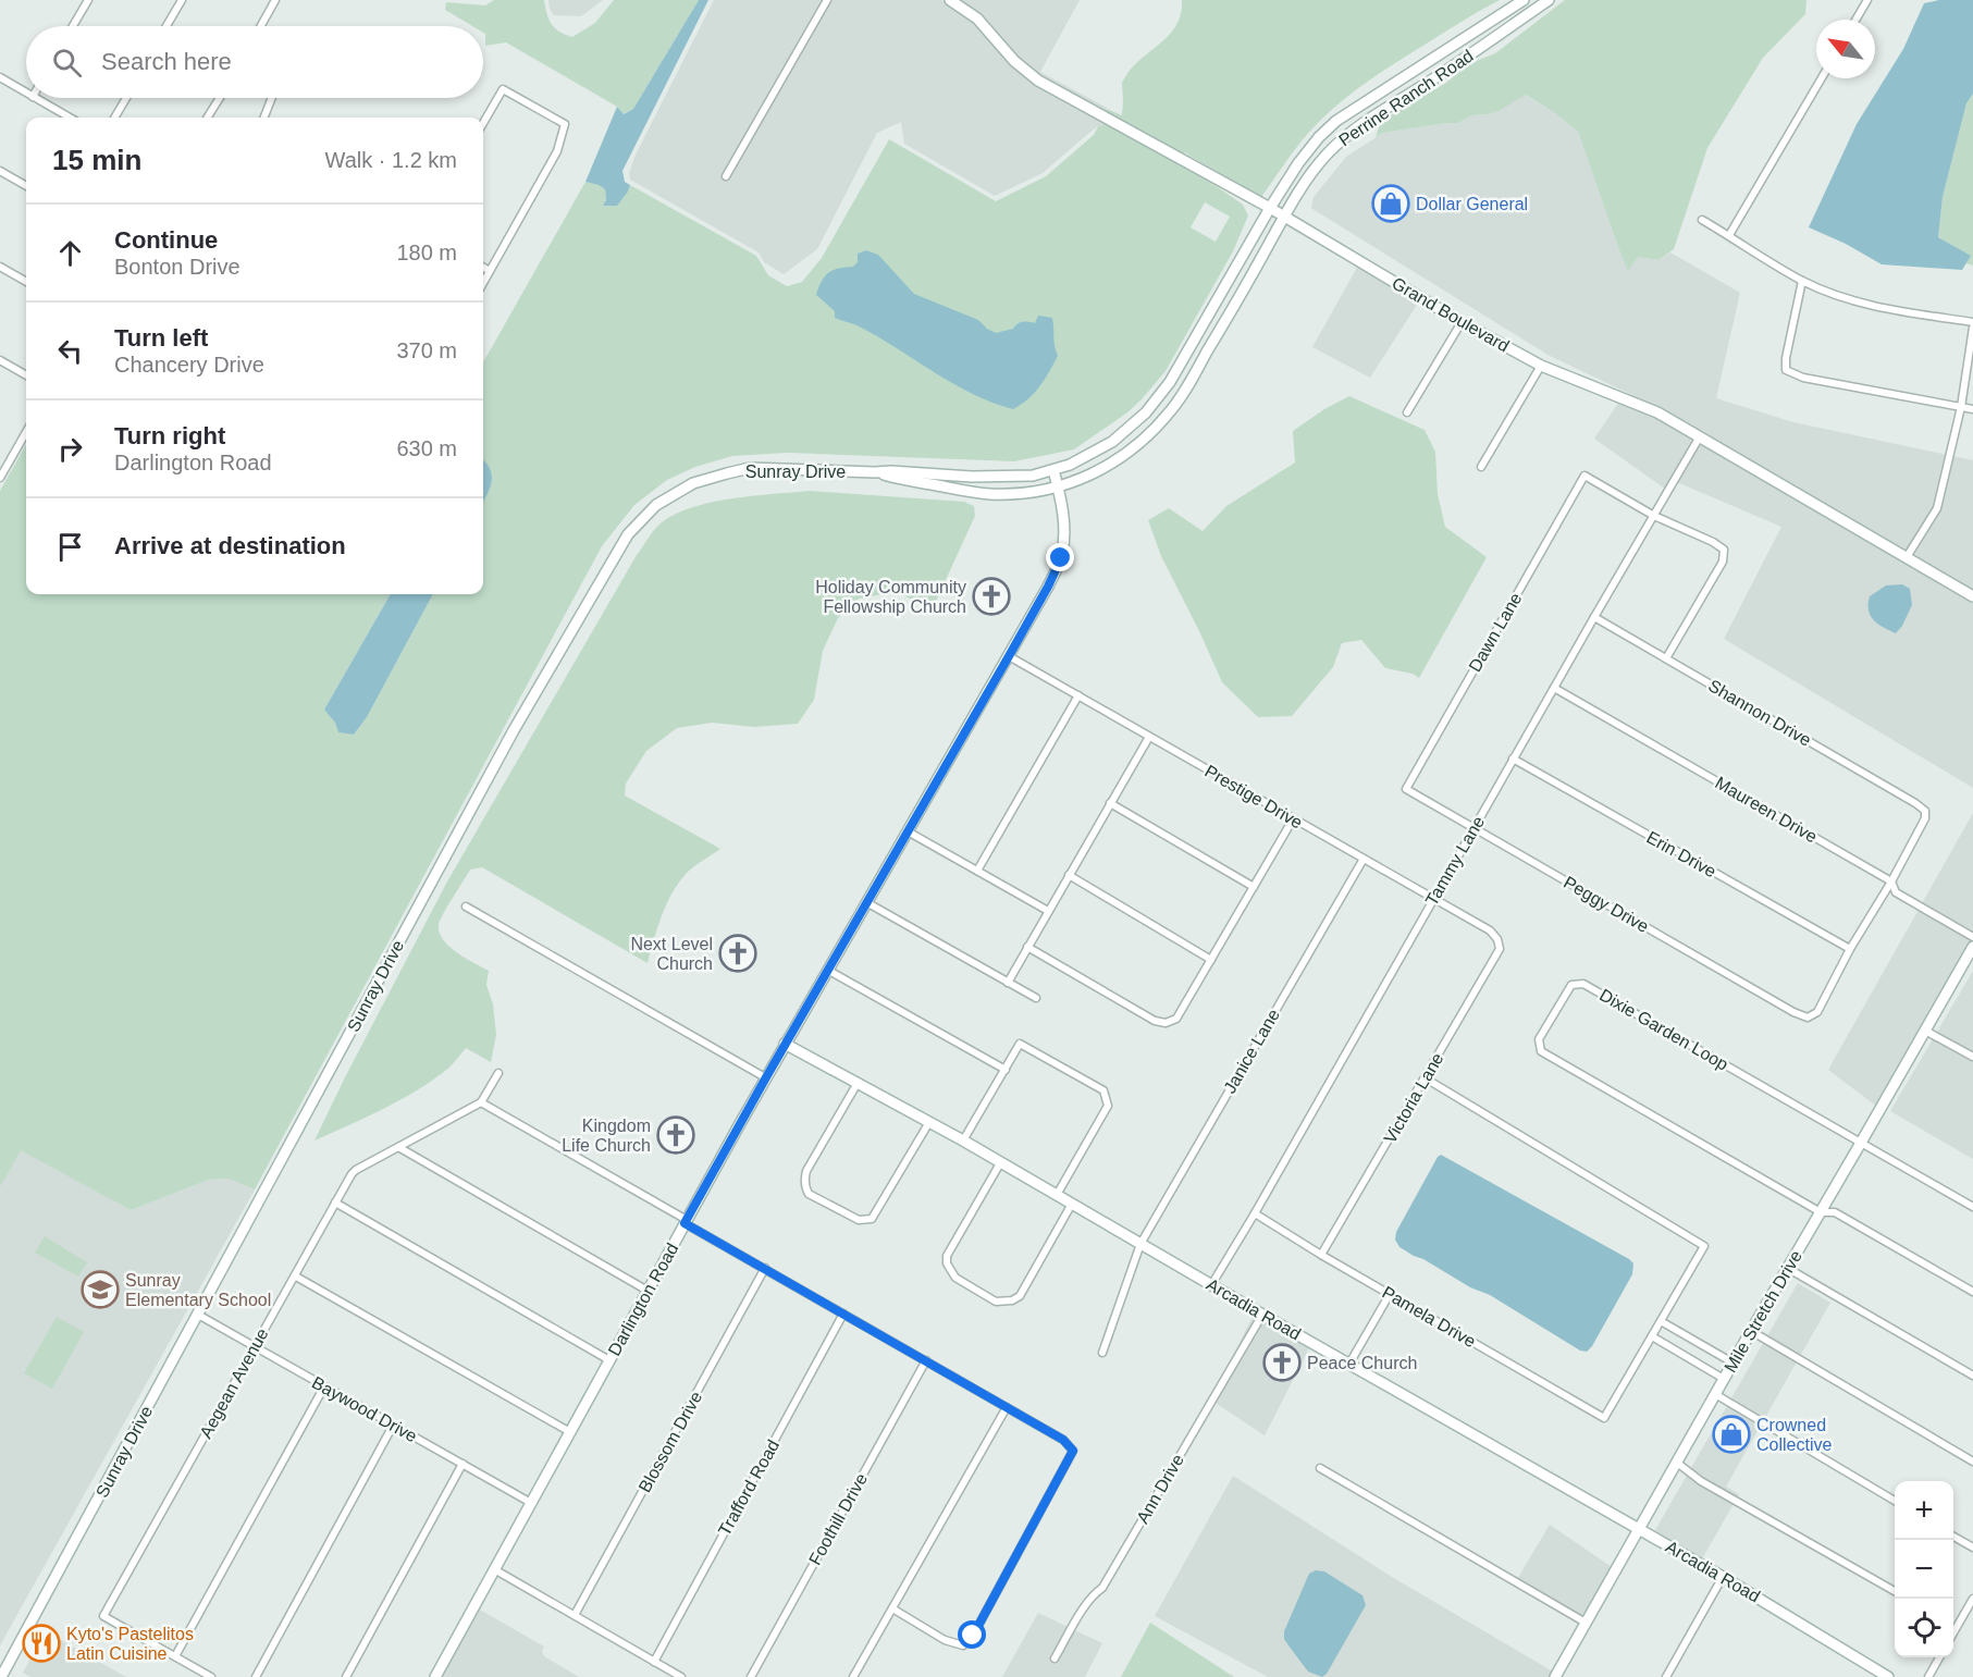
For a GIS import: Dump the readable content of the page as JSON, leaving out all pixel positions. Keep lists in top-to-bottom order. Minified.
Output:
{"streets":{"street":["Perrine Ranch Road","Grand Boulevard","Sunray Drive","Dawn Lane","Shannon Drive","Prestige Drive","Maureen Drive","Erin Drive","Tammy Lane","Peggy Drive","Dixie Garden Loop","Janice Lane","Victoria Lane","Darlington Road","Arcadia Road","Mile Stretch Drive","Pamela Drive","Aegean Avenue","Baywood Drive","Blossom Drive","Trafford Road","Ann Drive","Foothill Drive"]},"crossings":[["Perrine Ranch Road","Grand Boulevard"],["Perrine Ranch Road","Sunray Drive"],["Grand Boulevard","Sunray Drive"],["Grand Boulevard","Tammy Lane"],["Sunray Drive","Darlington Road"],["Sunray Drive","Baywood Drive"],["Dawn Lane","Tammy Lane"],["Dawn Lane","Peggy Drive"],["Shannon Drive","Maureen Drive"],["Shannon Drive","Tammy Lane"],["Prestige Drive","Tammy Lane"],["Prestige Drive","Janice Lane"],["Prestige Drive","Victoria Lane"],["Prestige Drive","Darlington Road"],["Maureen Drive","Tammy Lane"],["Erin Drive","Tammy Lane"],["Erin Drive","Peggy Drive"],["Tammy Lane","Peggy Drive"],["Tammy Lane","Arcadia Road"],["Tammy Lane","Pamela Drive"],["Dixie Garden Loop","Mile Stretch Drive"],["Janice Lane","Arcadia Road"],["Victoria Lane","Pamela Drive"],["Darlington Road","Arcadia Road"],["Darlington Road","Baywood Drive"],["Arcadia Road","Mile Stretch Drive"],["Arcadia Road","Ann Drive"],["Aegean Avenue","Baywood Drive"]],"places":{"shop":["Dollar General","Crowned Collective"],"church":["Holiday Community Fellowship Church","Next Level Church","Kingdom Life Church","Peace Church"],"school or university":["Sunray Elementary School"],"restaurant":["Kyto's Pastelitos Latin Cuisine"]},"north":"top left","page":{"search":"Search here","heading":["15 min","Walk · 1.2 km"],"list":[["Continue","Bonton Drive","180 m"],["Turn left","Chancery Drive","370 m"],["Turn right","Darlington Road","630 m"],"Arrive at destination"],"map_buttons":["+","−"]}}
